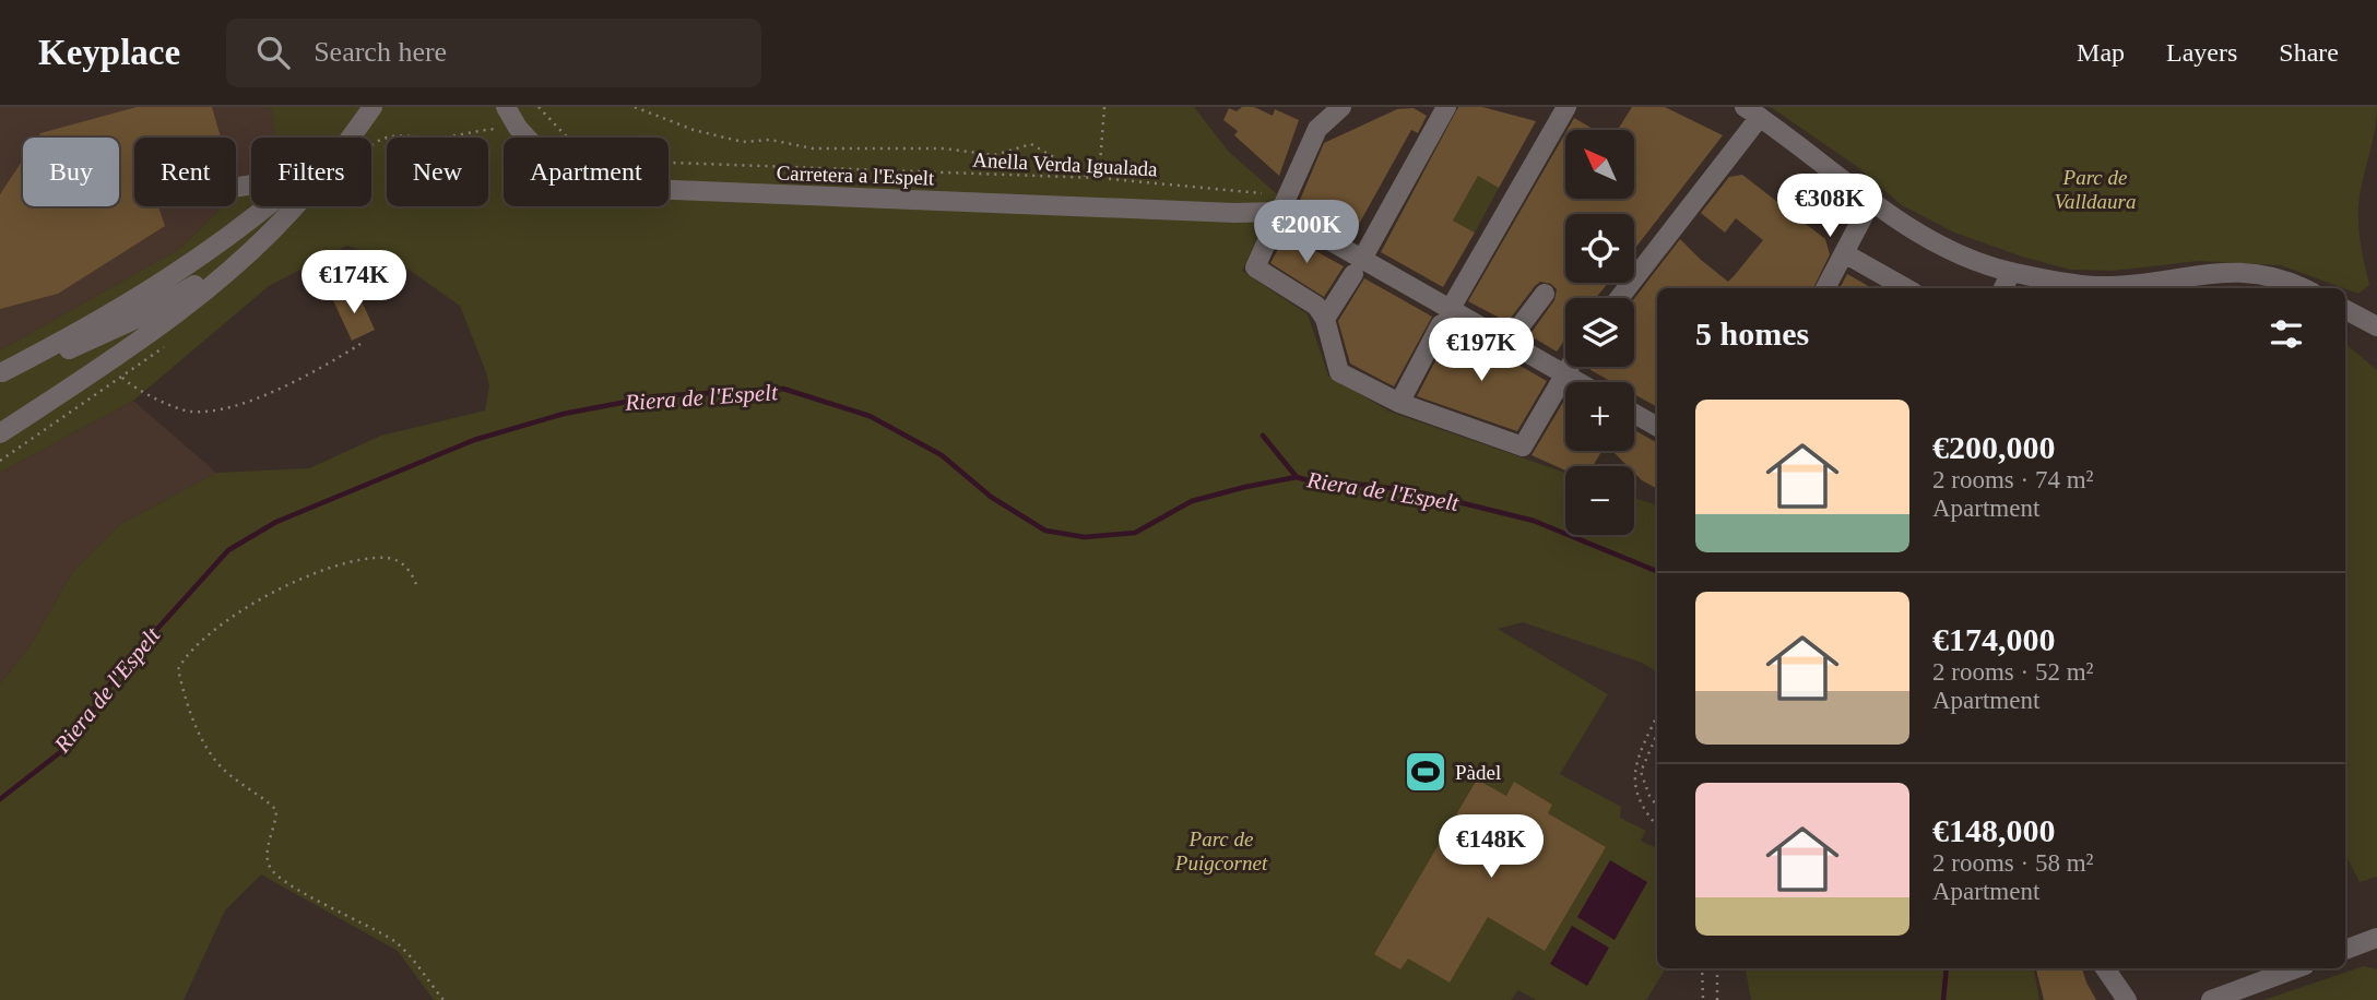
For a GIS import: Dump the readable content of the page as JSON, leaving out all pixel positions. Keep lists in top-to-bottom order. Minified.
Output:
{"streets":{"street":["Carretera a l'Espelt"],"path":["Anella Verda Igualada"]},"crossings":[["Anella Verda Igualada","Carretera a l'Espelt"]],"water":["Riera de l'Espelt"],"parks":["Parc de Valldaura","Parc de Puigcornet"],"places":{"sports":["Pàdel"]},"north":"top left","page":{"header":"Keyplace","search":"Search here","nav":["Map","Layers","Share"],"map_buttons":["+","−"],"chip":["Buy","Rent","Filters","New","Apartment"],"price":["€308K","€200K","€174K","€197K","€148K"],"heading":"5 homes","list":[{"name":"€200,000","note":"2 rooms · 74 m² · Apartment"},{"name":"€174,000","note":"2 rooms · 52 m² · Apartment"},{"name":"€148,000","note":"2 rooms · 58 m² · Apartment"}]}}
